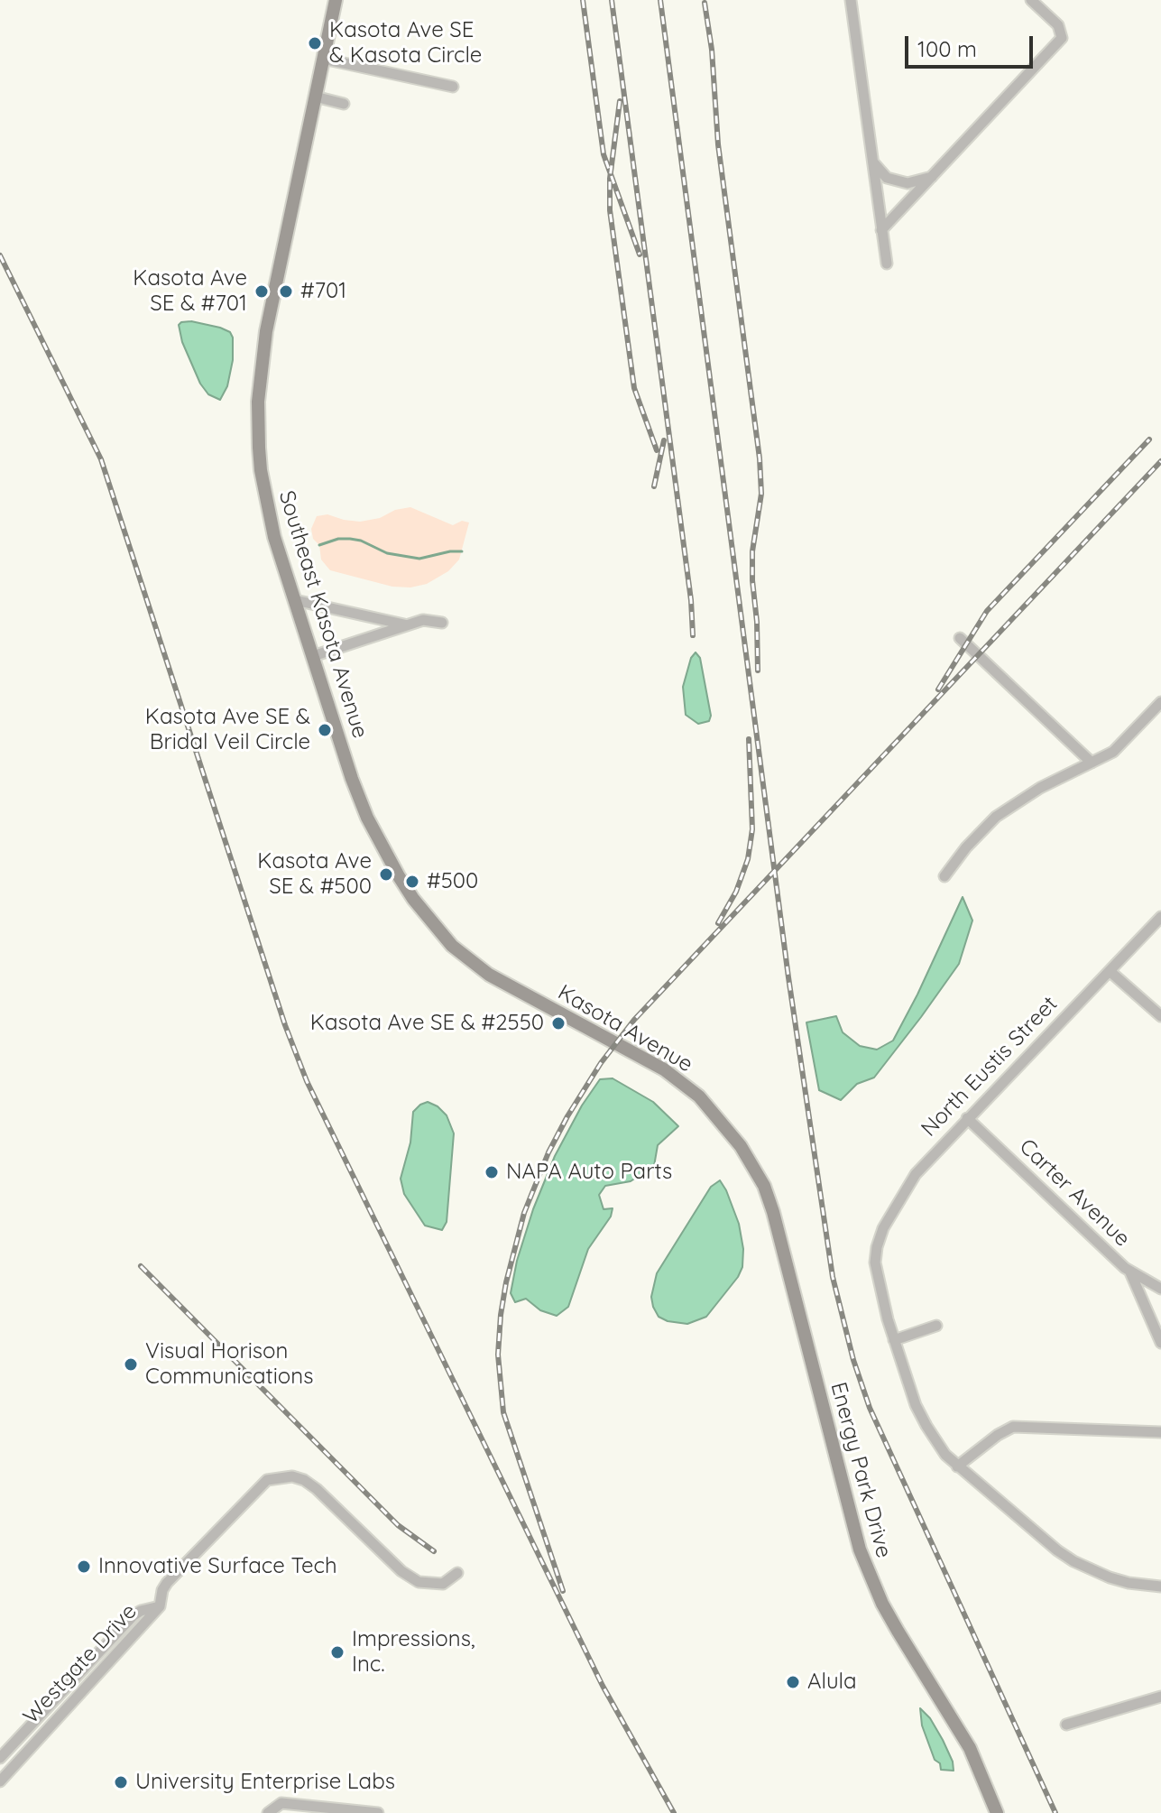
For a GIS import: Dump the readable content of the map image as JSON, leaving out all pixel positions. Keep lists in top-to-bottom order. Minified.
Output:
{"streets":{"street":["Southeast Kasota Avenue","Kasota Avenue","North Eustis Street","Carter Avenue","Energy Park Drive","Westgate Drive"]},"crossings":[["Southeast Kasota Avenue","Kasota Avenue"],["Kasota Avenue","Energy Park Drive"],["North Eustis Street","Carter Avenue"]],"places":["Kasota Ave SE & Kasota Circle","Kasota Ave SE & #701","#701","Kasota Ave SE & Bridal Veil Circle","Kasota Ave SE & #500","#500","Kasota Ave SE & #2550","NAPA Auto Parts","Visual Horison Communications","Innovative Surface Tech","Impressions, Inc.","Alula","University Enterprise Labs"],"scale_bar":"100 m"}
